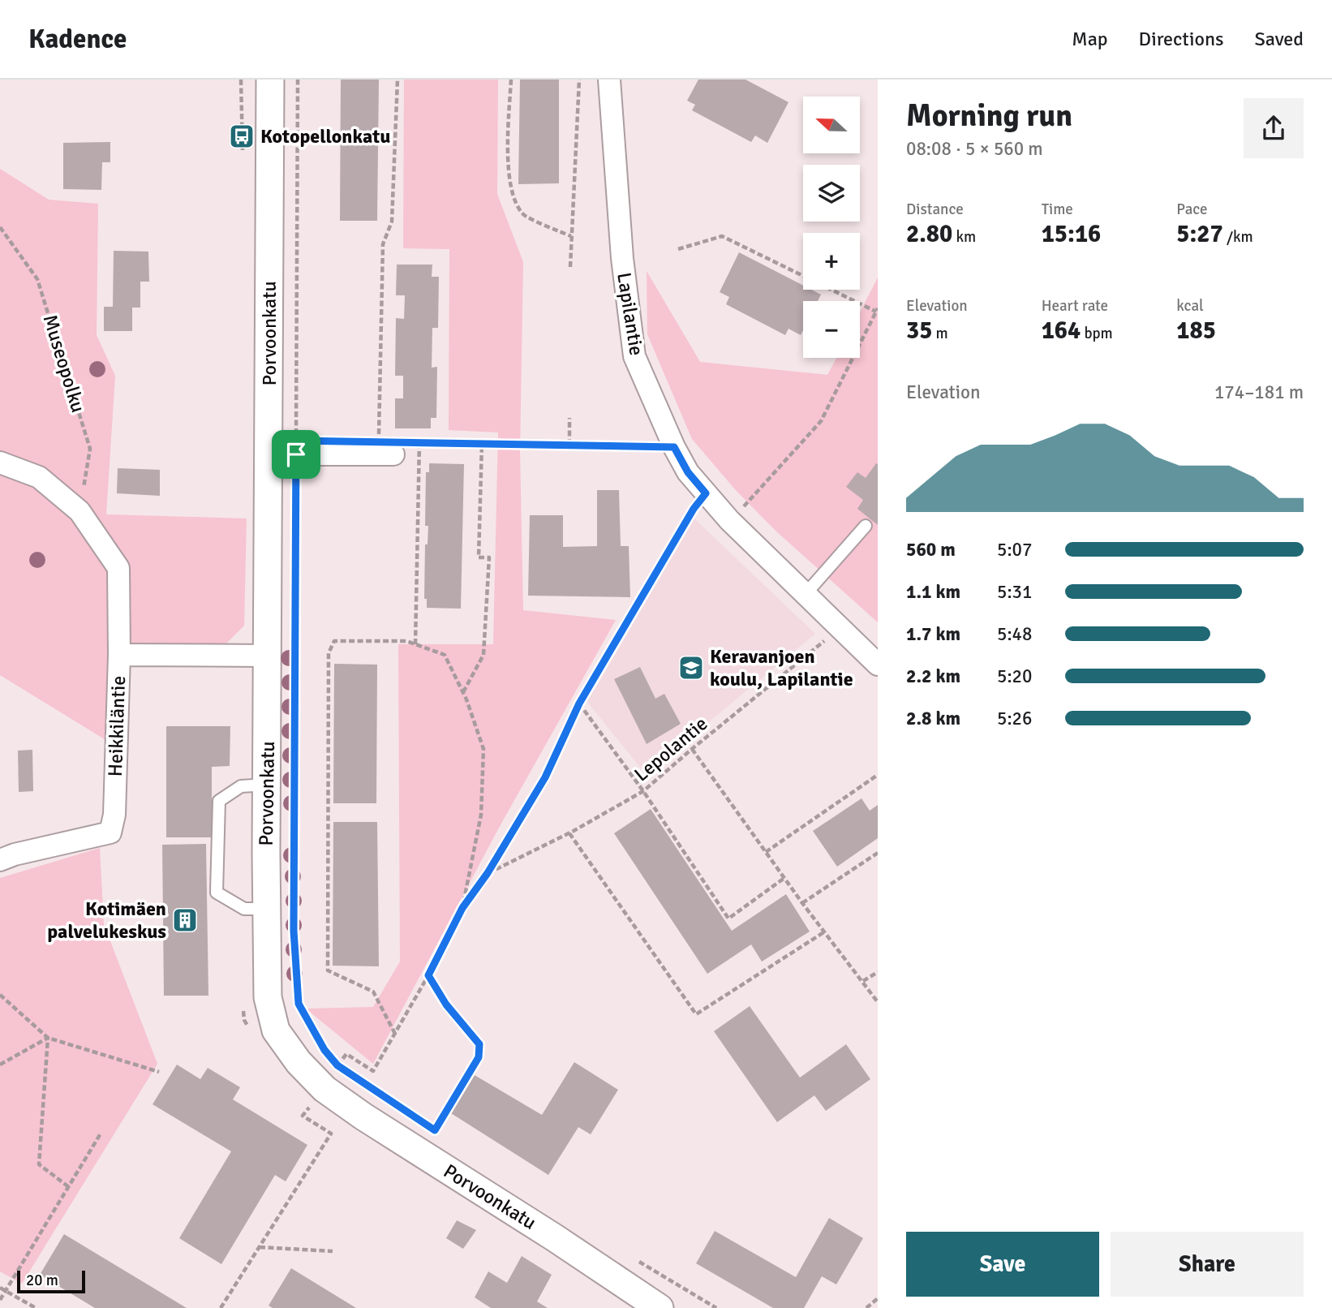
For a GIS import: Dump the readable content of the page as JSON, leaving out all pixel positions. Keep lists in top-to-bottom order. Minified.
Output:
{"streets":{"street":["Lapilantie","Porvoonkatu","Heikkiläntie"],"path":["Museopolku","Lepolantie"]},"crossings":[["Lapilantie","Lepolantie"],["Porvoonkatu","Heikkiläntie"]],"places":{"bus stop":["Kotopellonkatu"],"school or university":["Keravanjoen koulu, Lapilantie"],"building":["Kotimäen palvelukeskus"]},"scale_bar":"20 m","north":"left","page":{"header":"Kadence","nav":["Map","Directions","Saved"],"heading":["Morning run","08:08 · 5 × 560 m"],"map_buttons":["+","−"],"stats":[["Distance","2.80 km"],["Time","15:16"],["Pace","5:27 /km"],["Elevation","35 m"],["Heart rate","164 bpm"],["kcal","185"]],"chart":["Elevation","174–181 m"],"list":[{"name":"560 m","note":"5:07"},{"name":"1.1 km","note":"5:31"},{"name":"1.7 km","note":"5:48"},{"name":"2.2 km","note":"5:20"},{"name":"2.8 km","note":"5:26"}],"buttons":["Save","Share"],"scale":"20 m"}}
